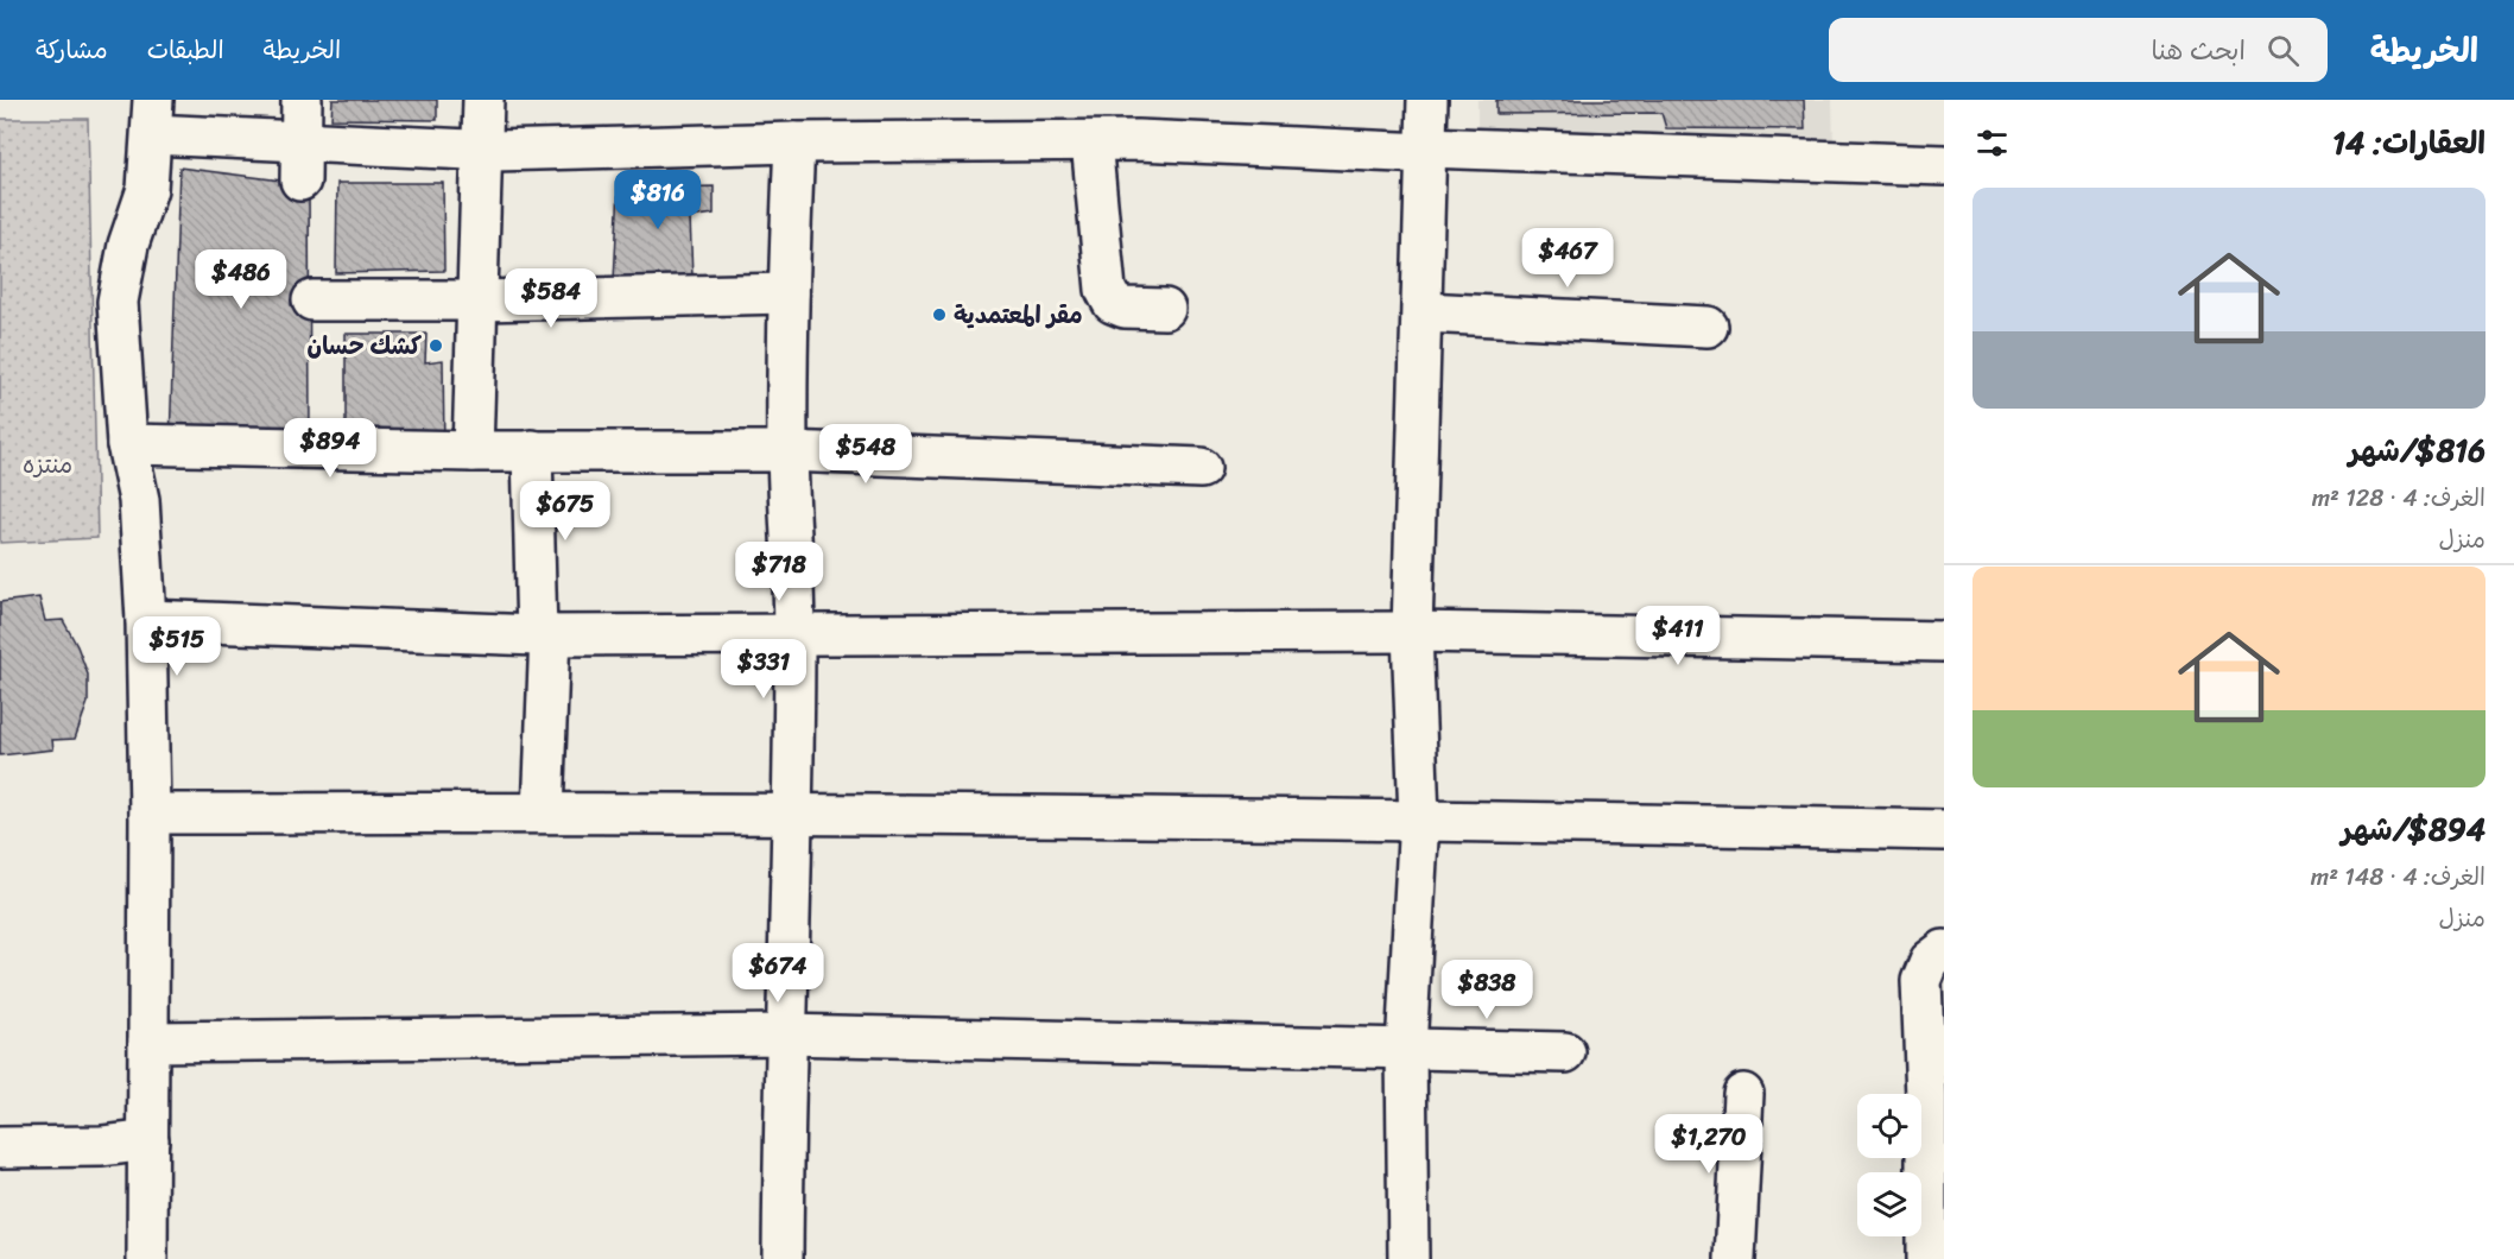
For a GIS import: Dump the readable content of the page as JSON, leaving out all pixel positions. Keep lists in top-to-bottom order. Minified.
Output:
{"parks":["منتزه"],"places":["مقر المعتمدية","كشك حسان"],"page":{"header":"الخريطة","search":"ابحث هنا","nav":["الخريطة","الطبقات","مشاركة"],"heading":"العقارات: 14","price":["$816","$467","$486","$584","$894","$548","$675","$718","$411","$515","$331","$674","$838","$1,270"],"list":[{"name":"$816/شهر","note":"الغرف: 4 · 128 m² · منزل"},{"name":"$894/شهر","note":"الغرف: 4 · 148 m² · منزل"}]}}
